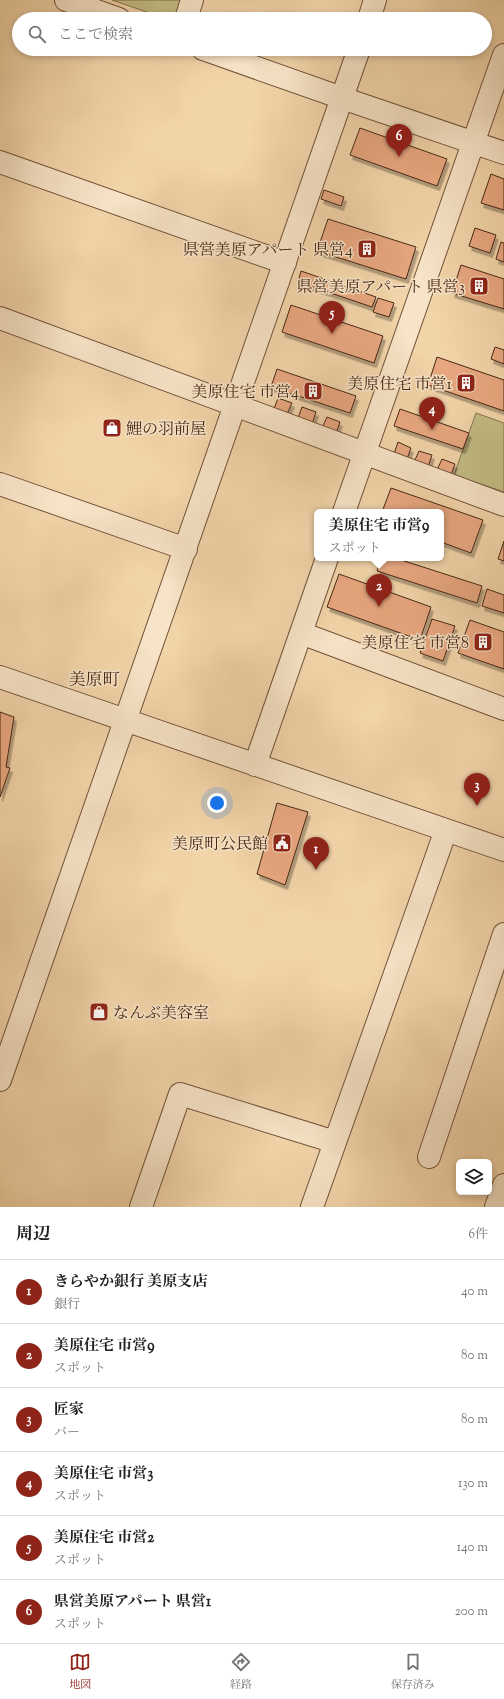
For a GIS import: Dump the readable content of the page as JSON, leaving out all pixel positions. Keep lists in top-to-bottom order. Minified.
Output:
{"districts":["美原町"],"places":{"building":["県営美原アパート 県営4","県営美原アパート 県営3","美原住宅 市営1","美原住宅 市営4","美原住宅 市営8"],"shop":["鯉の羽前屋","なんぶ美容室"],"public building":["美原町公民館"]},"page":{"search":"ここで検索","pins":["6","5","4","2","3","1"],"popup":["美原住宅 市営9","スポット"],"heading":["周辺","6件"],"list":[{"mark":"1","name":"きらやか銀行 美原支店","note":"銀行","value":"40 m"},{"mark":"2","name":"美原住宅 市営9","note":"スポット","value":"80 m"},{"mark":"3","name":"匠家","note":"バー","value":"80 m"},{"mark":"4","name":"美原住宅 市営3","note":"スポット","value":"130 m"},{"mark":"5","name":"美原住宅 市営2","note":"スポット","value":"140 m"},{"mark":"6","name":"県営美原アパート 県営1","note":"スポット","value":"200 m"}],"nav":["地図","経路","保存済み"]}}
